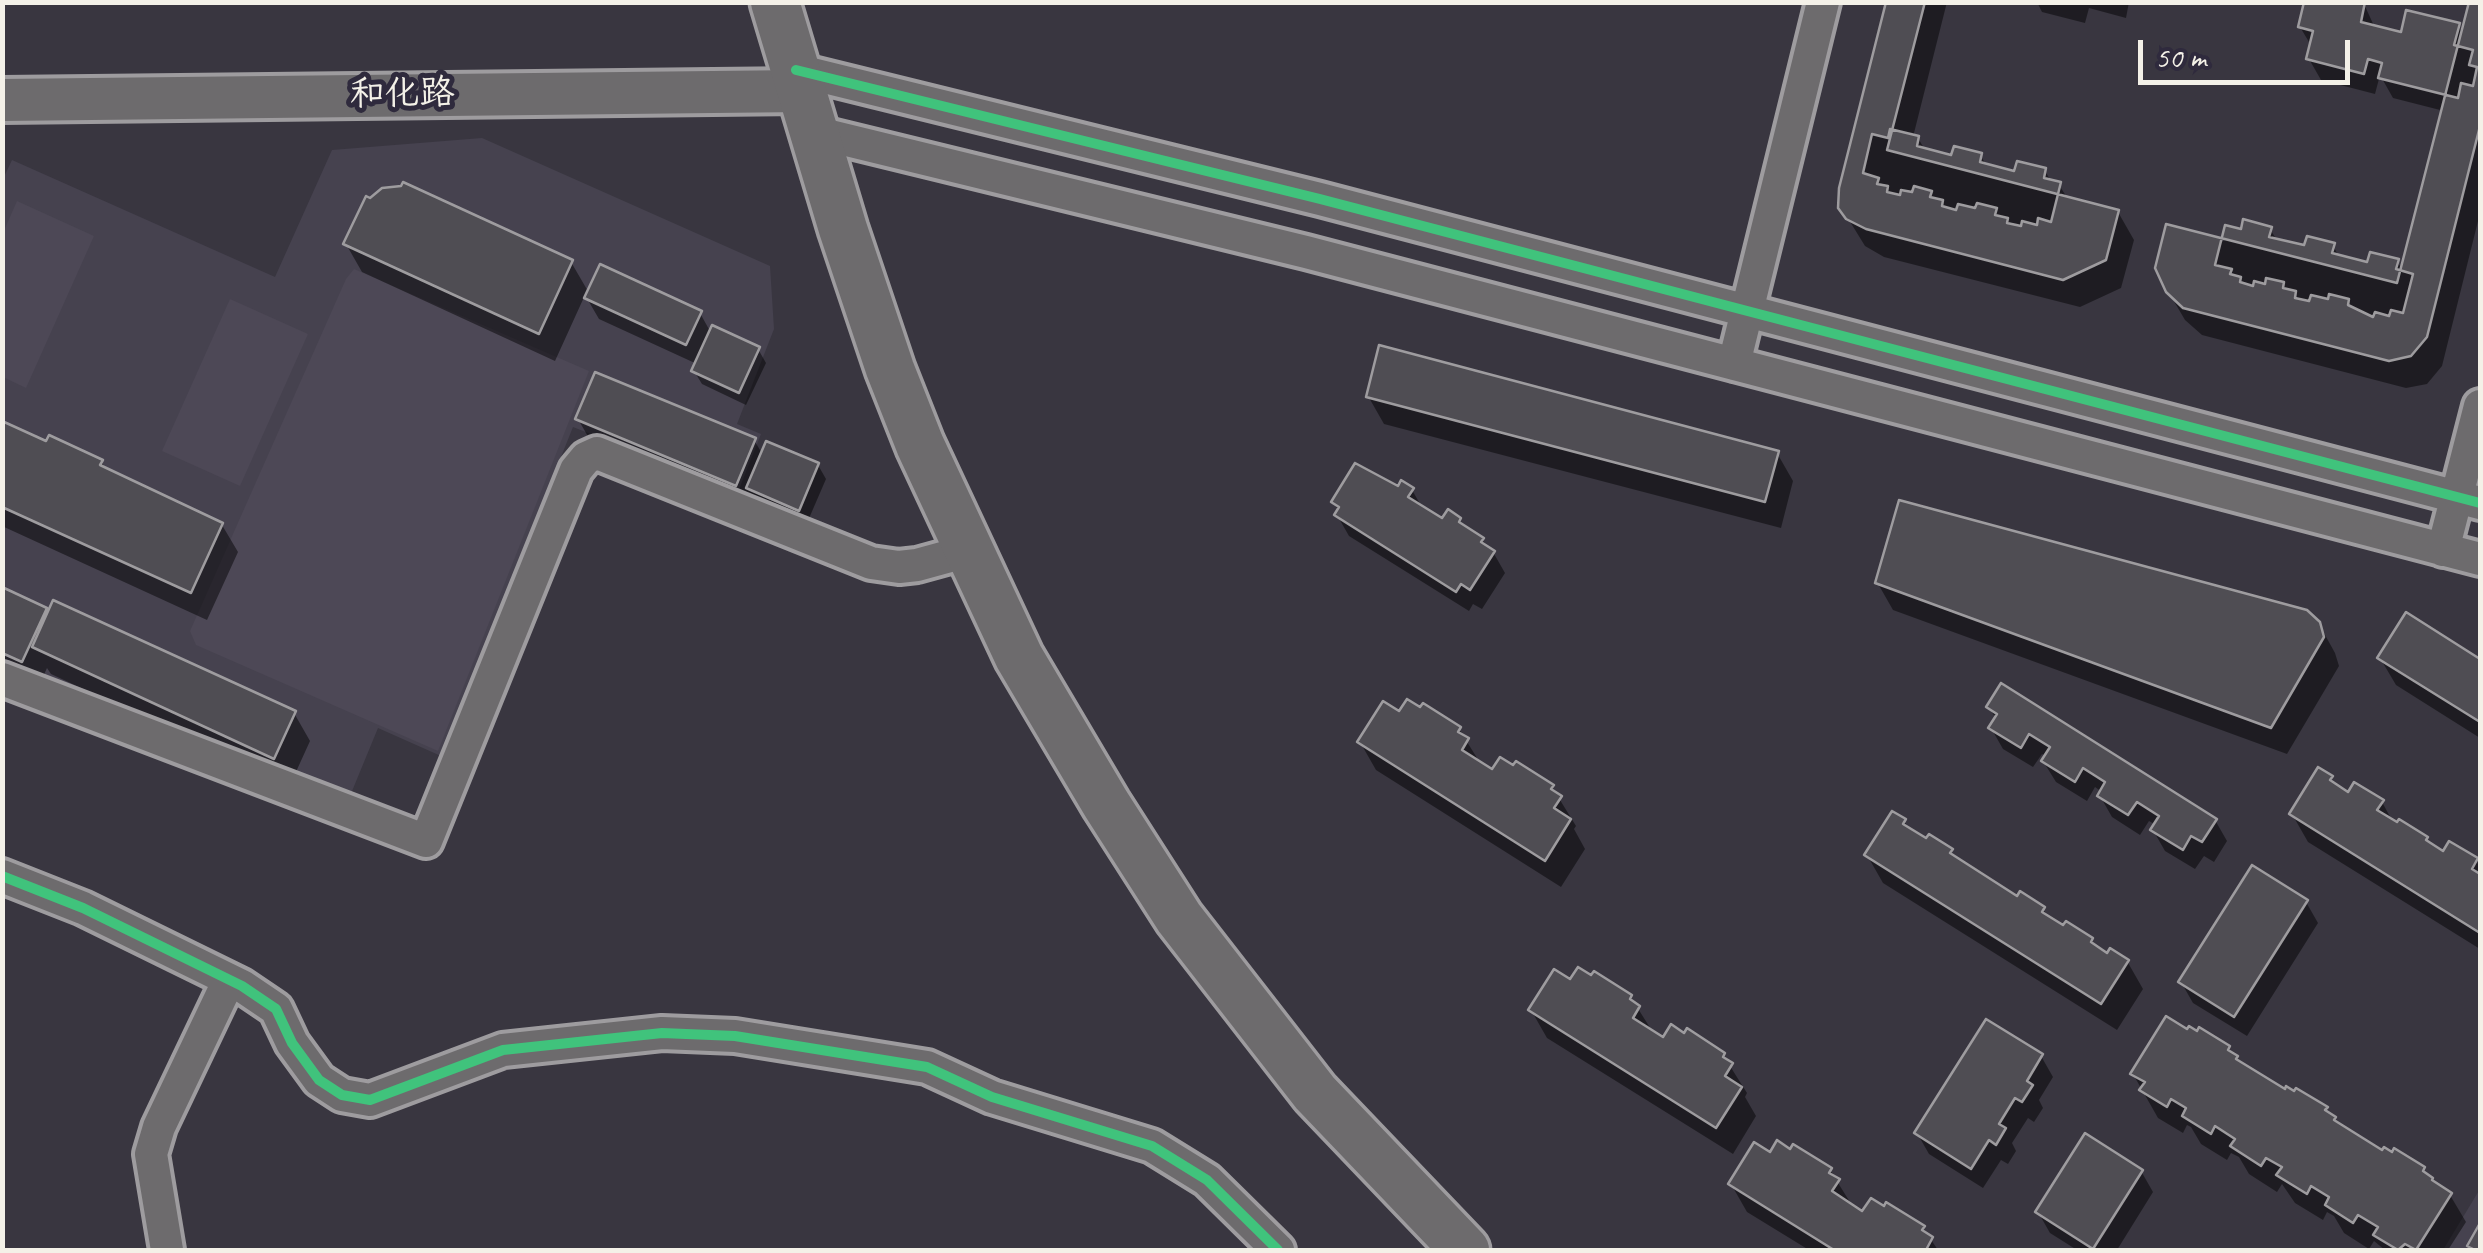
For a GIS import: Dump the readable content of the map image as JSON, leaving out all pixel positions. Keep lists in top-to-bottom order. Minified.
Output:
{"streets":{"street":["和化路"]},"scale_bar":"50 m"}
